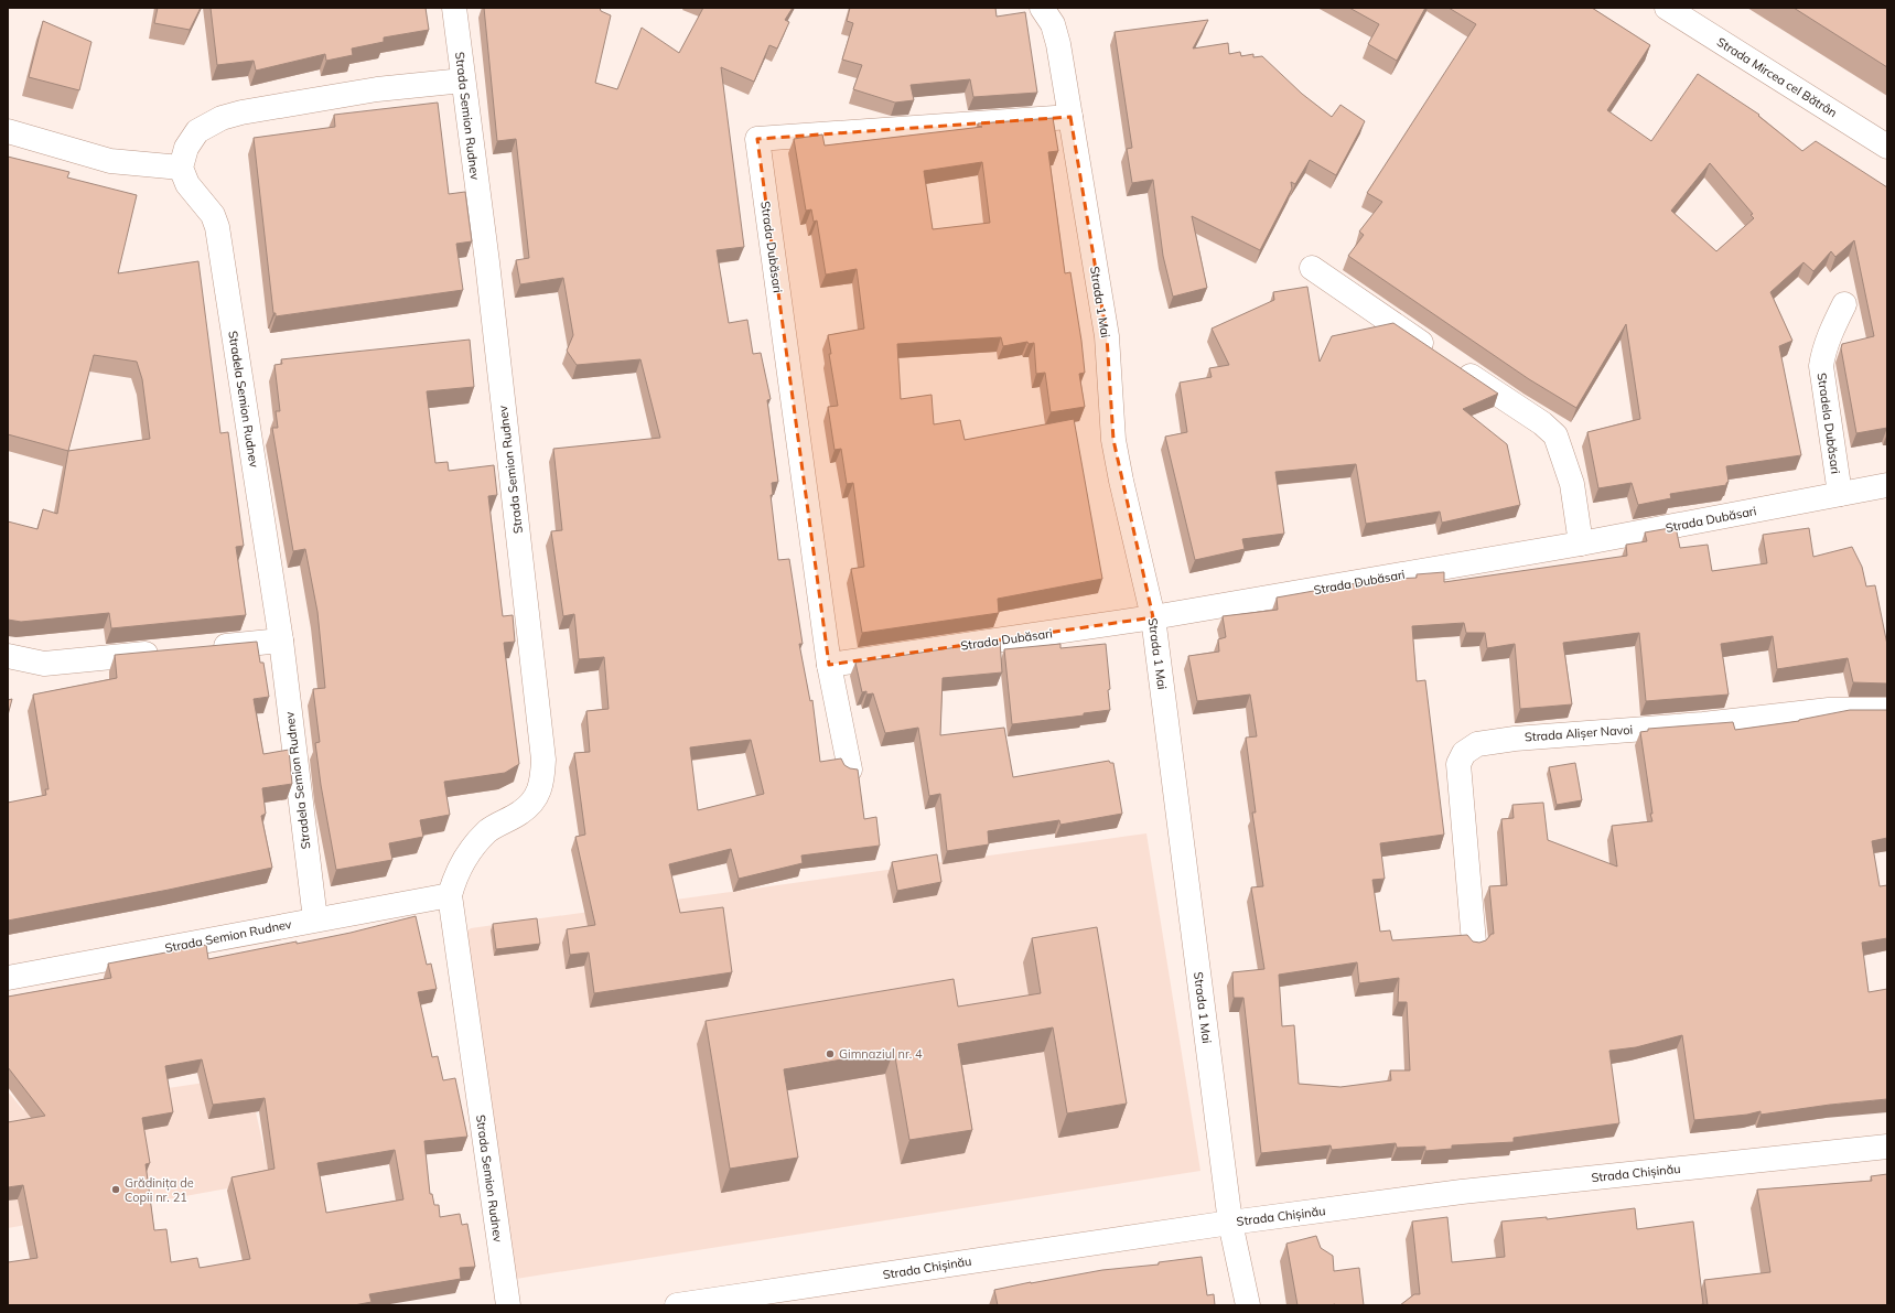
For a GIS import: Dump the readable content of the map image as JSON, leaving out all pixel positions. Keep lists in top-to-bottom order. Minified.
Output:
{"streets":{"street":["Strada Mircea cel Bătrân","Strada Semion Rudnev","Strada Dubăsari","Strada 1 Mai","Stradela Semion Rudnev","Stradela Dubăsari","Strada Alișer Navoi","Strada Chișinău"]},"crossings":[["Strada Semion Rudnev","Stradela Semion Rudnev"],["Strada Dubăsari","Strada 1 Mai"],["Strada Dubăsari","Stradela Dubăsari"],["Strada 1 Mai","Strada Chișinău"]],"places":["Gimnaziul nr. 4","Grădinița de Copii nr. 21"]}
